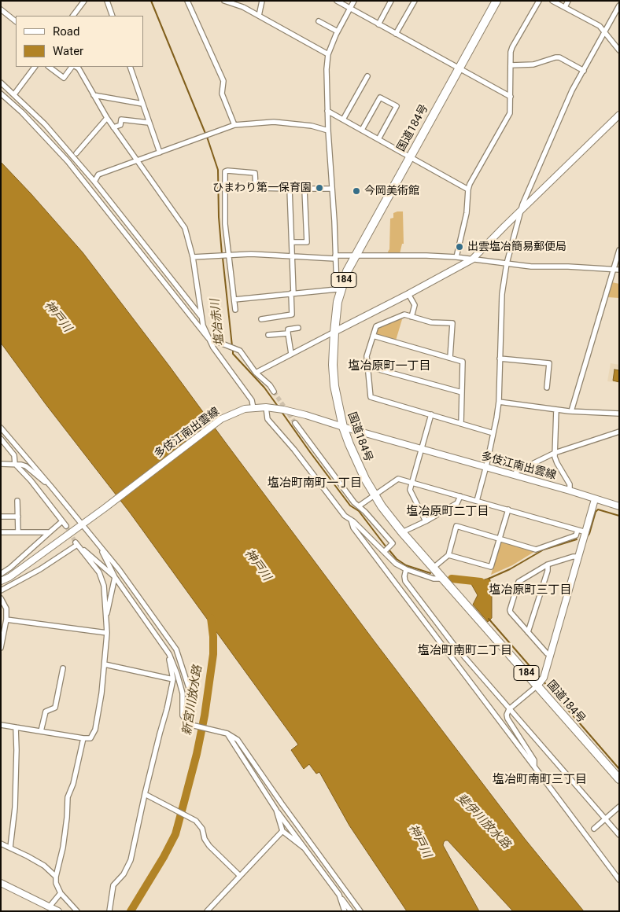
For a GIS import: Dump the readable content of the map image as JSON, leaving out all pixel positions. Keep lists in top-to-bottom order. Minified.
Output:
{"streets":{"highway":["国道184号","184"],"main road":["多伎江南出雲線"]},"crossings":[["国道184号","多伎江南出雲線"]],"districts":["塩冶原町一丁目","塩冶町南町一丁目","塩冶原町二丁目","塩冶原町三丁目","塩冶町南町二丁目","塩冶町南町三丁目"],"water":["神戸川","塩冶赤川","新宮川放水路","斐伊川放水路"],"places":["ひまわり第一保育園","今岡美術館","出雲塩冶簡易郵便局"],"legend":["Road","Water"]}
